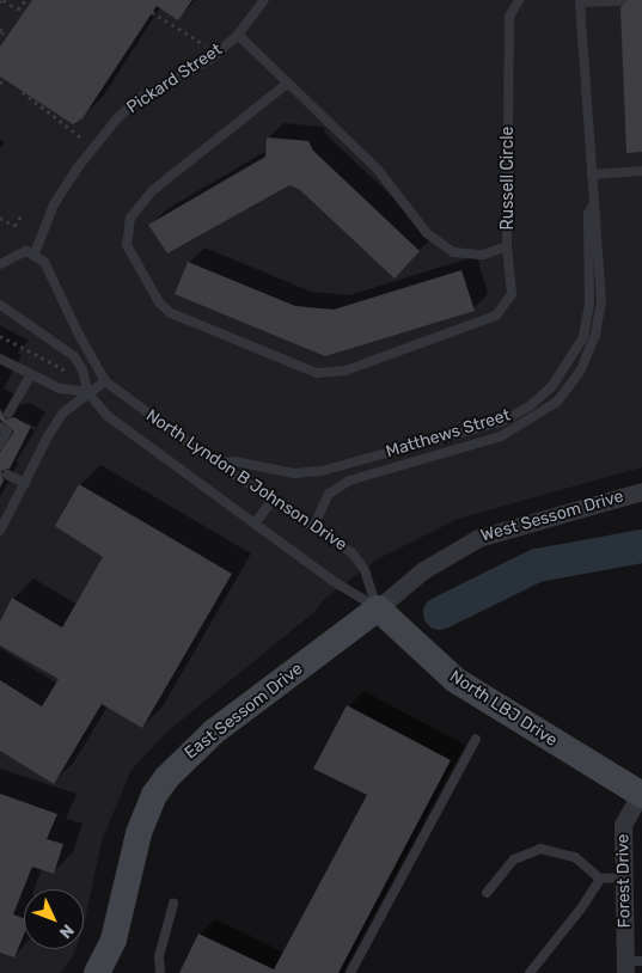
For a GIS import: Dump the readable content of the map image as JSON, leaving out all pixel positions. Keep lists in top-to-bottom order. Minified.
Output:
{"streets":{"street":["West Sessom Drive","North LBJ Drive","East Sessom Drive","Forest Drive"],"lane":["Pickard Street","Russell Circle","Matthews Street","North Lyndon B Johnson Drive"]},"crossings":[["Pickard Street","Russell Circle"],["Pickard Street","North Lyndon B Johnson Drive"],["Matthews Street","North Lyndon B Johnson Drive"],["North Lyndon B Johnson Drive","West Sessom Drive"],["North Lyndon B Johnson Drive","North LBJ Drive"],["North Lyndon B Johnson Drive","East Sessom Drive"],["West Sessom Drive","North LBJ Drive"],["West Sessom Drive","East Sessom Drive"],["North LBJ Drive","East Sessom Drive"],["North LBJ Drive","Forest Drive"]],"north":"bottom right"}
